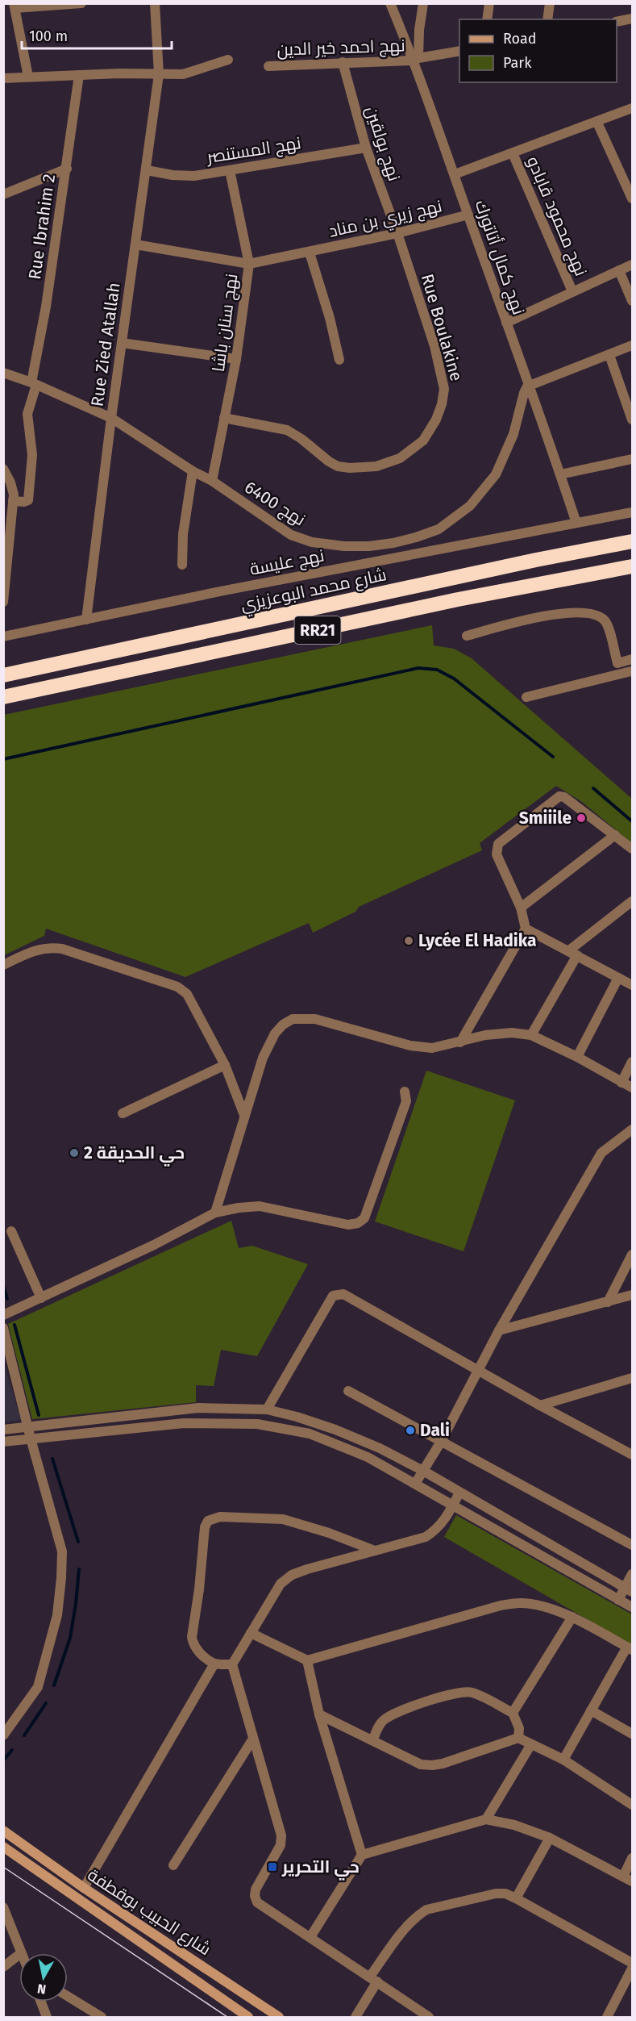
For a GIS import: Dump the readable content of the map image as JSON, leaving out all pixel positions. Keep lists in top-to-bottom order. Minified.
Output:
{"streets":{"highway":["شارع محمد البوعزيزي","RR21"],"main road":["شارع الحبيب بوقطفة"],"street":["نهج احمد خير الدين","نهج بولقين","نهج المستنصر","نهج محمود قابادو","نهج زيري بن مناد","Rue Ibrahim 2","نهج كمال أتاتورك","نهج سنان باشا","Rue Boulakine","Rue Zied Atallah","نهج 6400","نهج عليسة"]},"crossings":[["نهج احمد خير الدين","نهج بولقين"],["نهج احمد خير الدين","نهج كمال أتاتورك"],["نهج بولقين","نهج المستنصر"],["نهج بولقين","نهج زيري بن مناد"],["نهج بولقين","Rue Boulakine"],["نهج المستنصر","نهج سنان باشا"],["نهج المستنصر","Rue Zied Atallah"],["نهج زيري بن مناد","نهج كمال أتاتورك"],["نهج زيري بن مناد","نهج سنان باشا"],["نهج زيري بن مناد","Rue Boulakine"],["نهج زيري بن مناد","Rue Zied Atallah"],["Rue Ibrahim 2","نهج 6400"],["نهج كمال أتاتورك","نهج 6400"],["نهج كمال أتاتورك","نهج عليسة"],["نهج سنان باشا","Rue Boulakine"],["نهج سنان باشا","نهج 6400"],["Rue Zied Atallah","نهج 6400"],["Rue Zied Atallah","نهج عليسة"]],"places":{"other":["Smiiile","Lycée El Hadika","حي الحديقة 2","Dali"],"transit":["حي التحرير"]},"legend":["Road","Park"],"scale_bar":"100 m","north":"bottom"}
